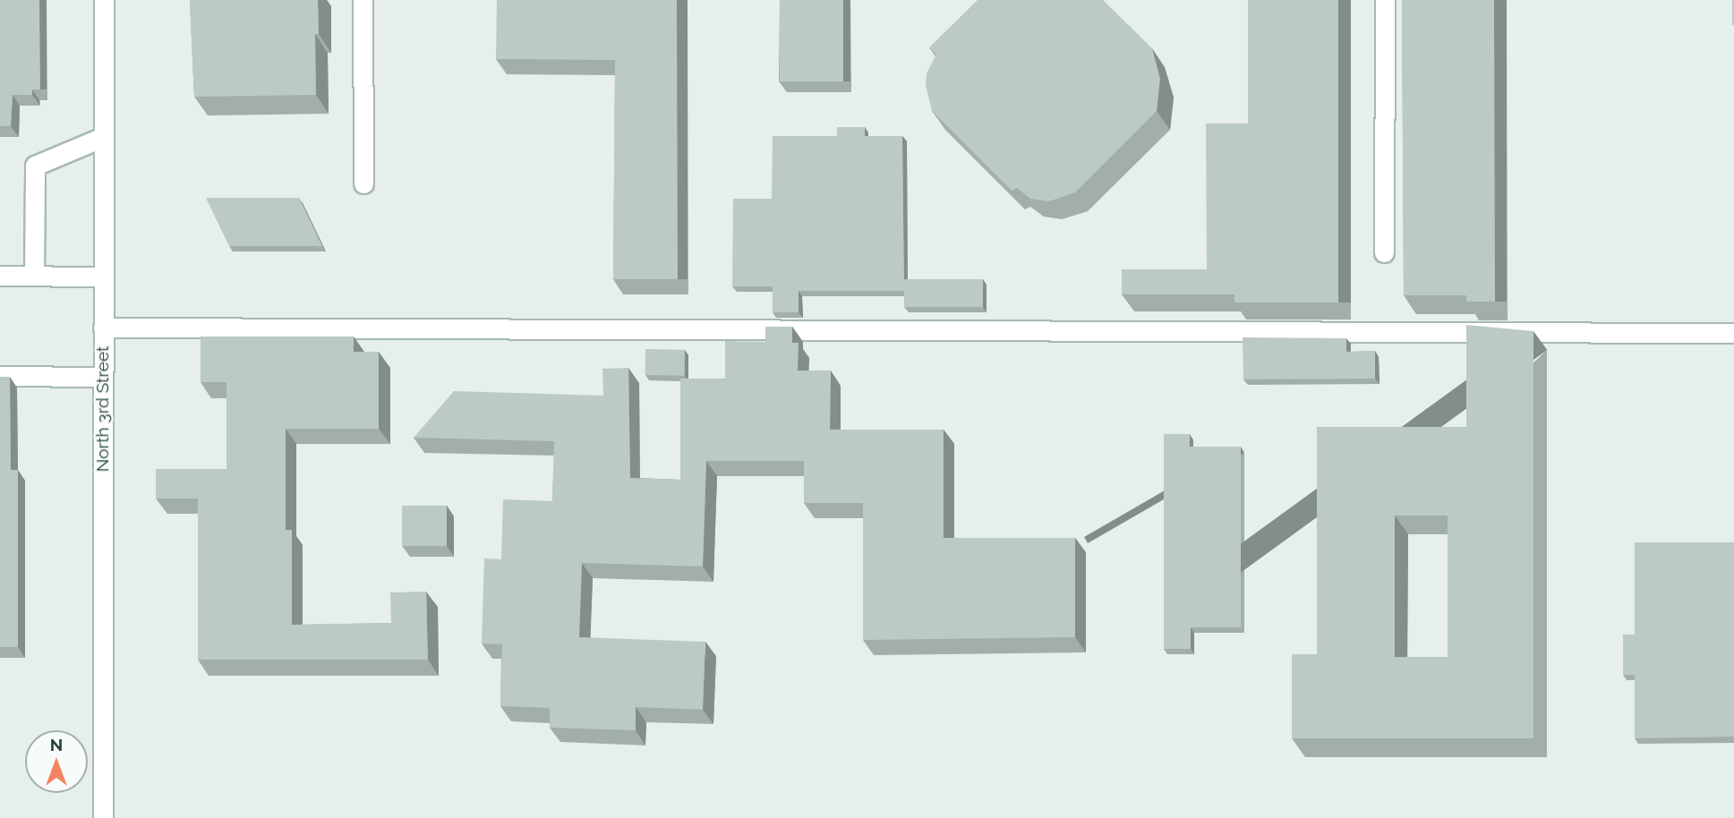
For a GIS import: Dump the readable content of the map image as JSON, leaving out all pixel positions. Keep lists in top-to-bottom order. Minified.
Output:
{"streets":{"street":["North 3rd Street"]},"north":"top"}
